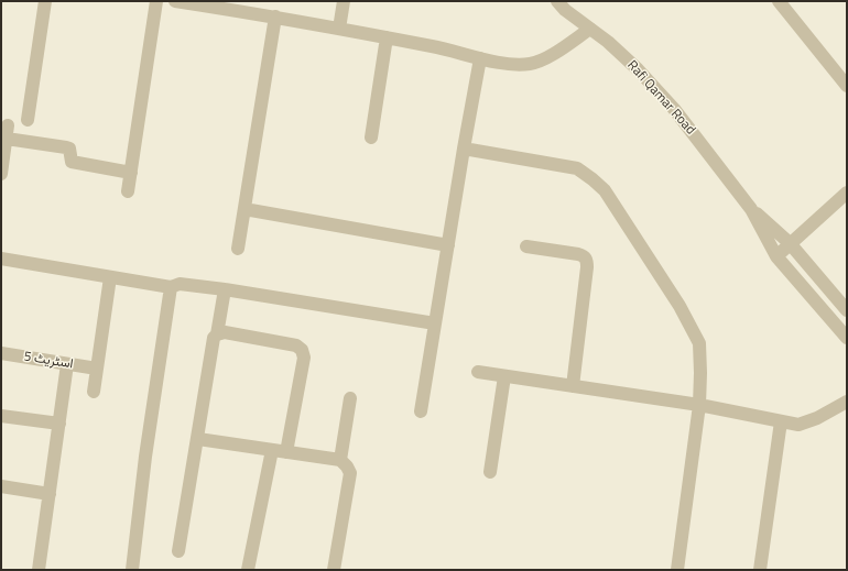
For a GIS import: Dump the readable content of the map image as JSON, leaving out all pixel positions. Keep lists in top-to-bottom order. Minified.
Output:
{"streets":{"street":["Rafi Qamar Road","اسٹریٹ 5"]}}
